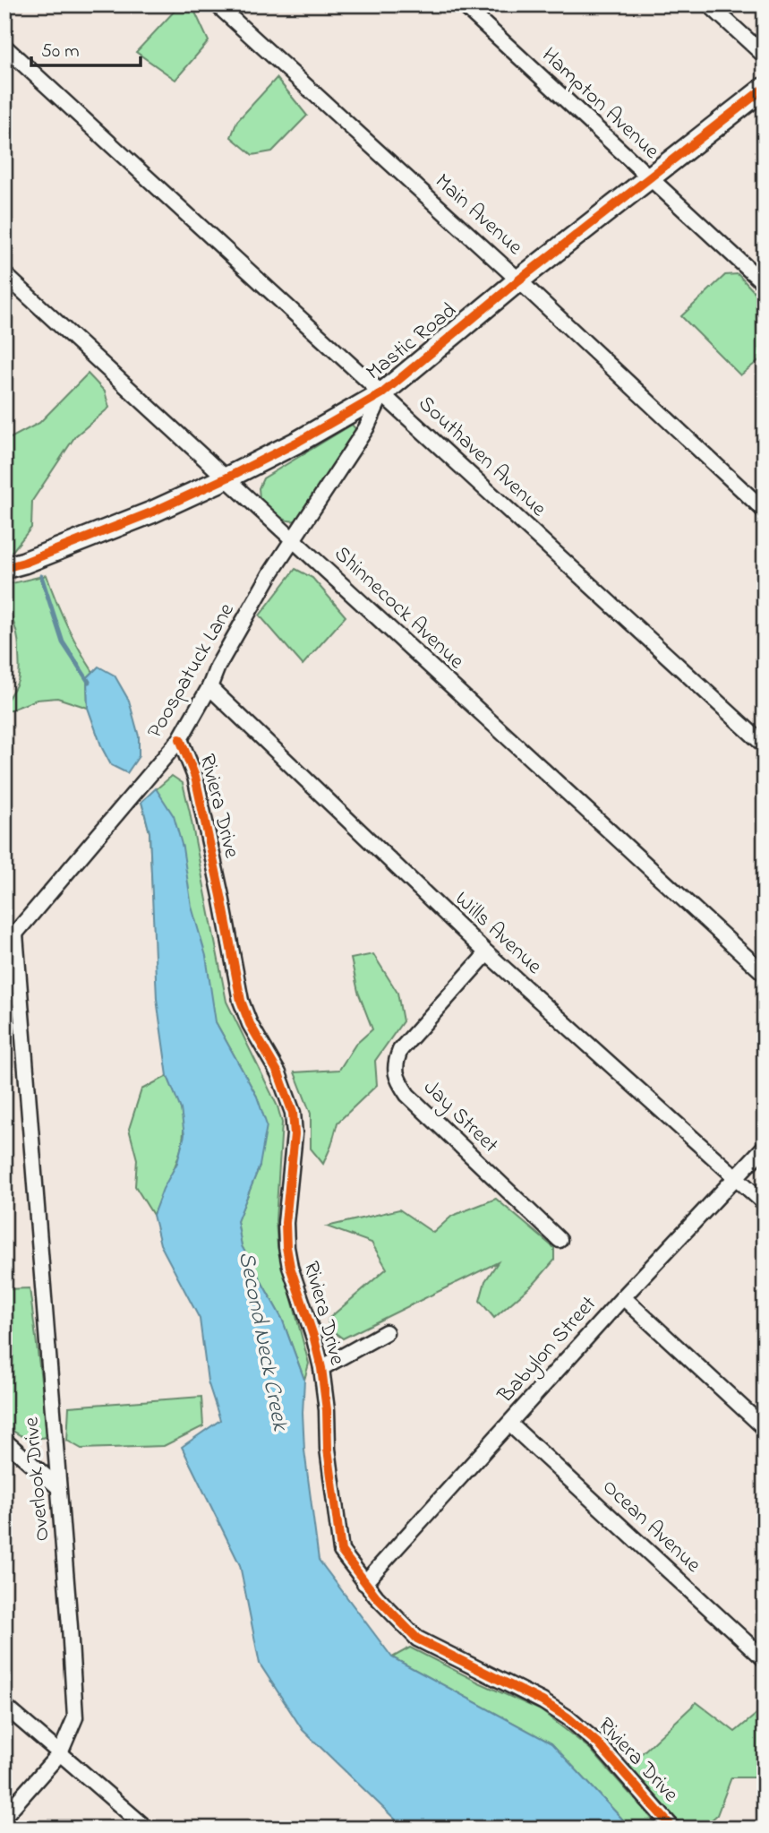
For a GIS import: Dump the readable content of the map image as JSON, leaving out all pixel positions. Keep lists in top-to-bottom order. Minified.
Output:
{"streets":{"main road":["Mastic Road"],"street":["Hampton Avenue","Main Avenue","Southaven Avenue","Shinnecock Avenue","Poospatuck Lane","Riviera Drive","Wills Avenue","Jay Street","Babylon Street","Overlook Drive","Ocean Avenue"]},"crossings":[["Hampton Avenue","Mastic Road"],["Main Avenue","Mastic Road"],["Mastic Road","Southaven Avenue"],["Mastic Road","Shinnecock Avenue"],["Mastic Road","Poospatuck Lane"],["Southaven Avenue","Poospatuck Lane"],["Shinnecock Avenue","Poospatuck Lane"],["Poospatuck Lane","Riviera Drive"],["Poospatuck Lane","Wills Avenue"],["Poospatuck Lane","Overlook Drive"],["Riviera Drive","Babylon Street"],["Wills Avenue","Jay Street"],["Wills Avenue","Babylon Street"],["Babylon Street","Ocean Avenue"]],"water":["Second Neck Creek"],"scale_bar":"50 m"}
